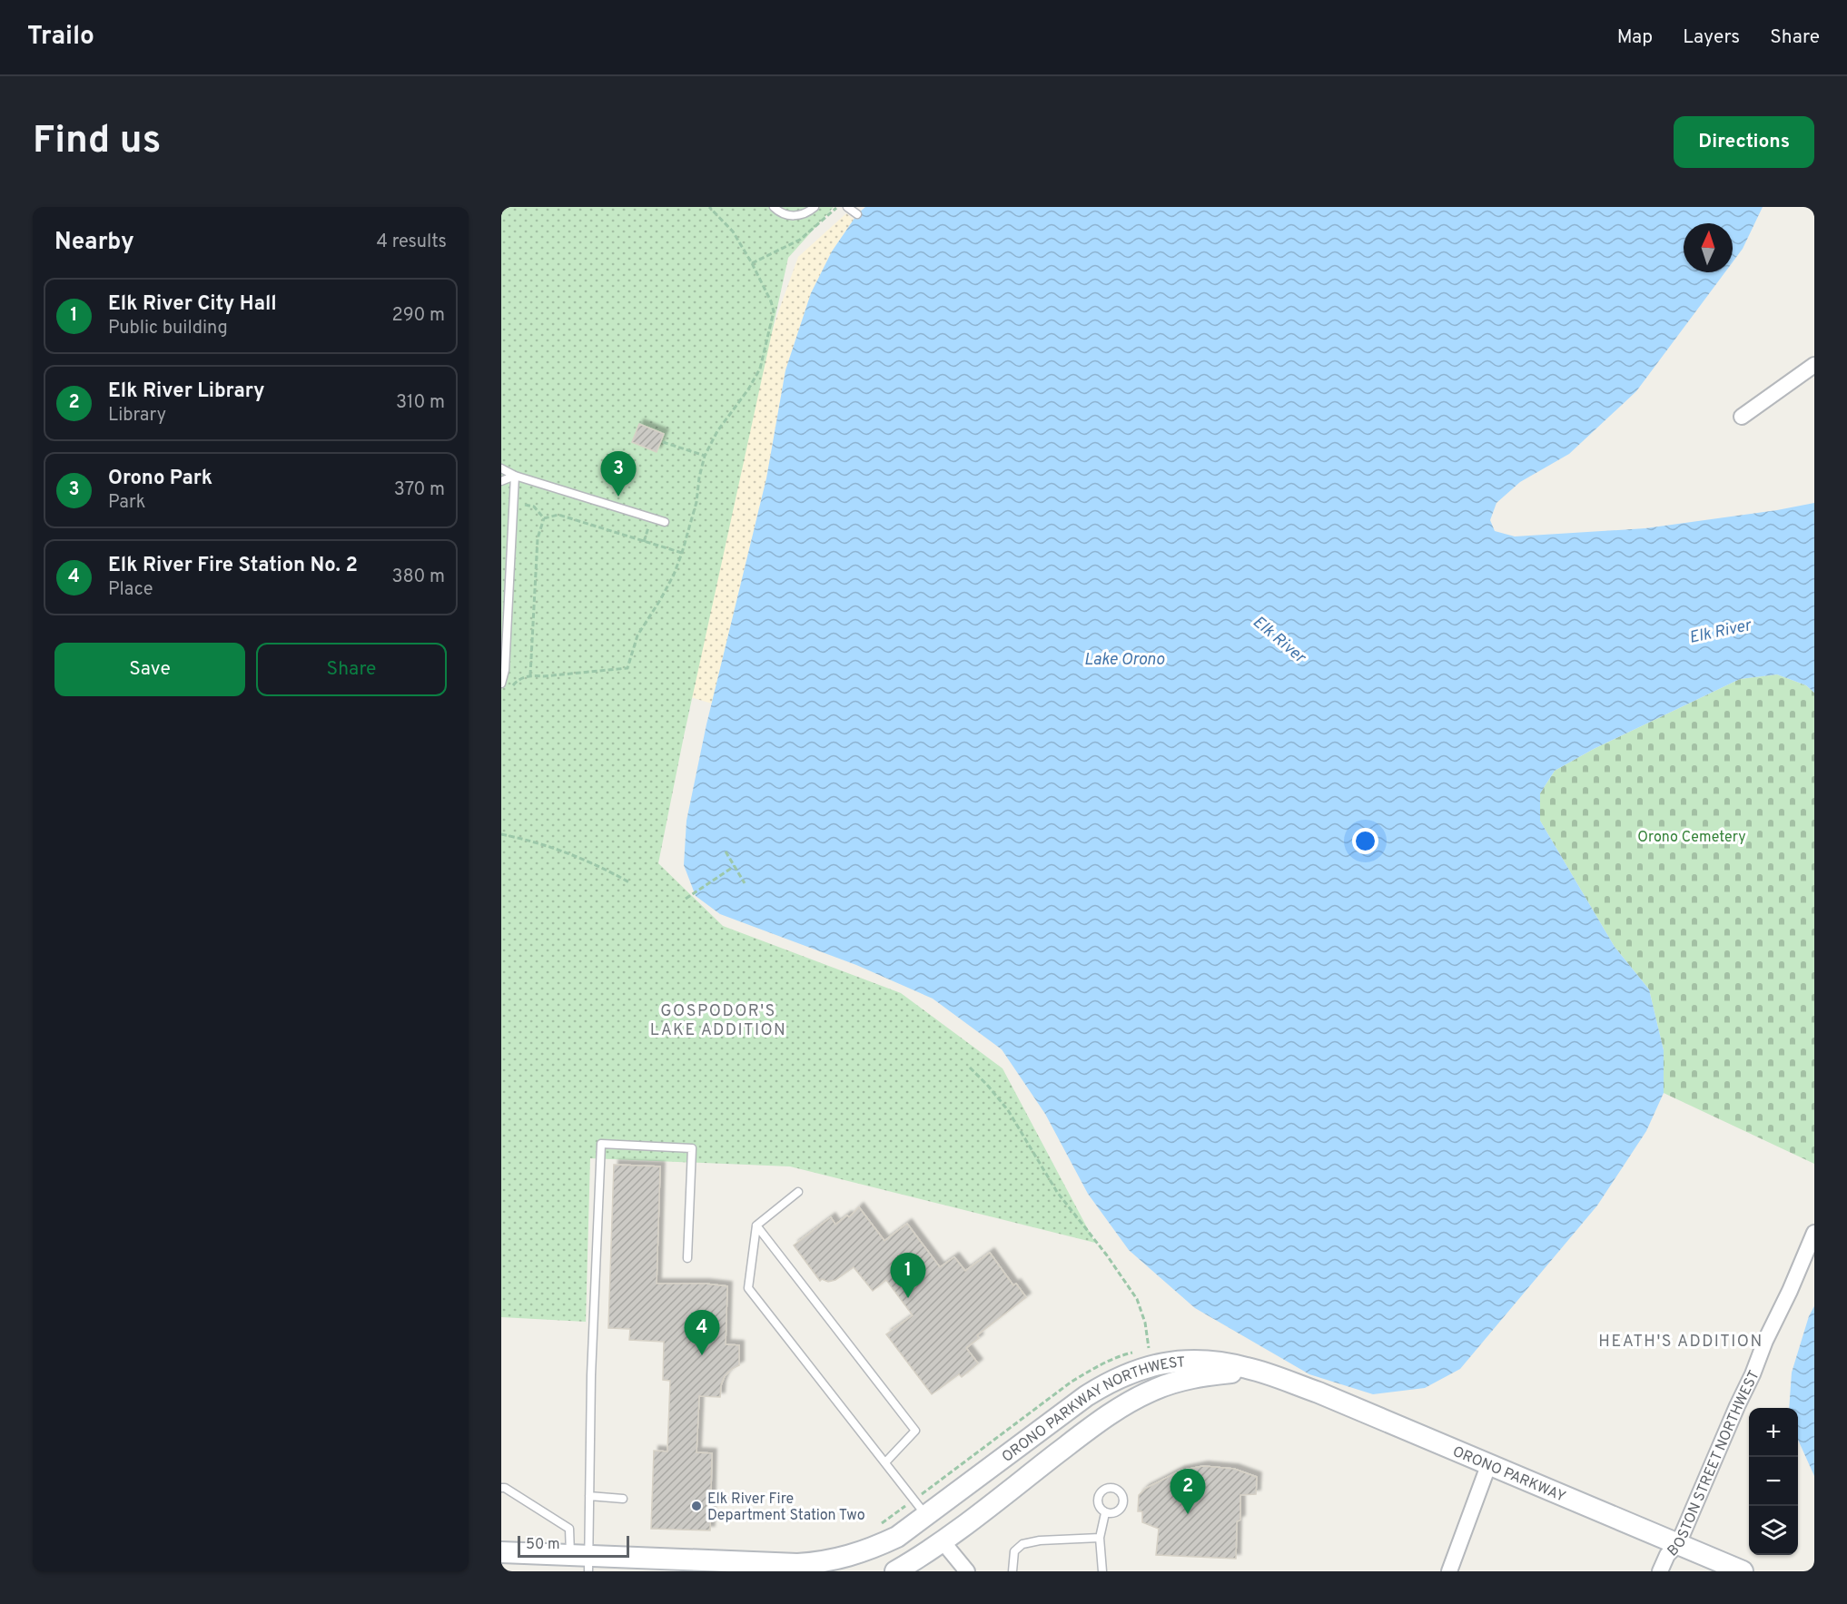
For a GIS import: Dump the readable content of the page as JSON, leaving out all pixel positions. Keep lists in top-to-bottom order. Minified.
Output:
{"streets":{"street":["ORONO PARKWAY NORTHWEST","BOSTON STREET NORTHWEST","ORONO PARKWAY"]},"crossings":[["ORONO PARKWAY NORTHWEST","ORONO PARKWAY"],["BOSTON STREET NORTHWEST","ORONO PARKWAY"]],"districts":["GOSPODOR'S LAKE ADDITION","HEATH'S ADDITION"],"water":["Elk River","Lake Orono"],"parks":["Orono Cemetery"],"places":["Elk River Fire Department Station Two"],"scale_bar":"50 m","north":"top","page":{"header":"Trailo","nav":["Map","Layers","Share"],"buttons":["Directions",["Save","Share"]],"title":"Find us","heading":["Nearby","4 results"],"list":[{"mark":"1","name":"Elk River City Hall","note":"Public building","value":"290 m"},{"mark":"2","name":"Elk River Library","note":"Library","value":"310 m"},{"mark":"3","name":"Orono Park","note":"Park","value":"370 m"},{"mark":"4","name":"Elk River Fire Station No. 2","note":"Place","value":"380 m"}],"pins":["3","1","4","2"],"map_buttons":["+","−"],"scale":"50 m"}}
